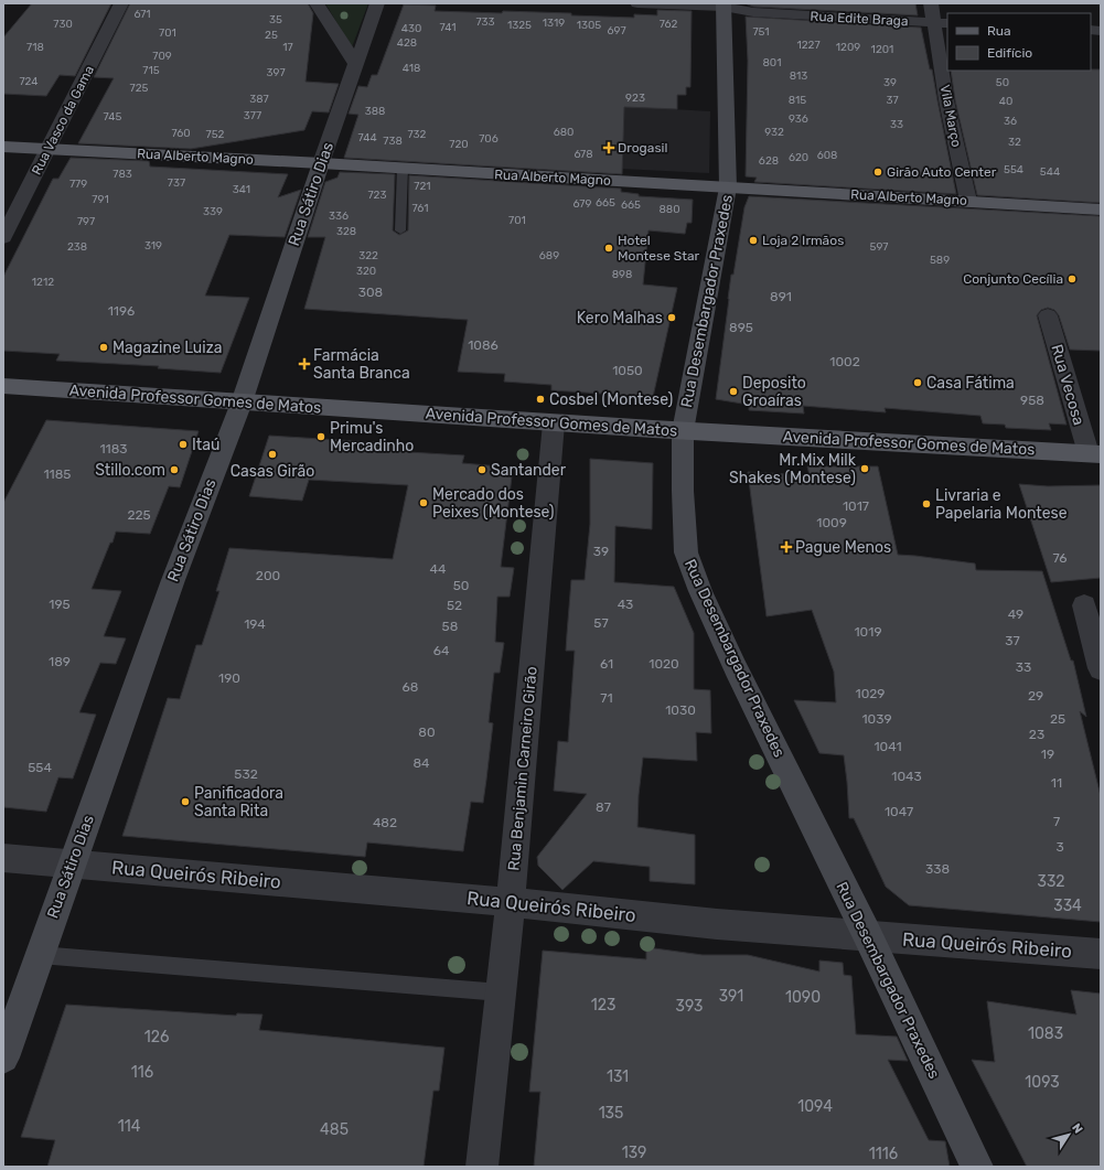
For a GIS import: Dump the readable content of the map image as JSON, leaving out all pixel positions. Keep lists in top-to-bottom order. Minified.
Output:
{"streets":{"main road":["Rua Alberto Magno","Avenida Professor Gomes de Matos"],"street":["Rua Edite Braga","Vila Março","Rua Vasco da Gama","Rua Sátiro Dias","Rua Desembargador Praxedes","Rua Vecosa","Rua Benjamin Carneiro Girão","Rua Queirós Ribeiro"]},"crossings":[["Rua Edite Braga","Vila Março"],["Rua Edite Braga","Rua Desembargador Praxedes"],["Vila Março","Rua Alberto Magno"],["Rua Vasco da Gama","Rua Alberto Magno"],["Rua Alberto Magno","Rua Sátiro Dias"],["Rua Alberto Magno","Rua Desembargador Praxedes"],["Rua Sátiro Dias","Avenida Professor Gomes de Matos"],["Rua Sátiro Dias","Rua Queirós Ribeiro"],["Rua Desembargador Praxedes","Avenida Professor Gomes de Matos"],["Rua Desembargador Praxedes","Rua Queirós Ribeiro"],["Rua Vecosa","Avenida Professor Gomes de Matos"],["Avenida Professor Gomes de Matos","Rua Benjamin Carneiro Girão"],["Rua Benjamin Carneiro Girão","Rua Queirós Ribeiro"]],"places":{"health":["Drogasil","Farmácia Santa Branca","Pague Menos"],"other":["Girão Auto Center","Loja 2 Irmãos","Hotel Montese Star","Conjunto Cecília","Kero Malhas","Magazine Luiza","Casa Fátima","Deposito Groaíras","Cosbel (Montese)","Primu's Mercadinho","Itaú","Casas Girão","Mr.Mix Milk Shakes (Montese)","Stillo.com","Santander","Mercado dos Peixes (Montese)","Livraria e Papelaria Montese","Panificadora Santa Rita"]},"house_numbers":["671","35","733","1319","730","762","1325","1305","741","430","697","751","701","25","428","1227","718","17","1209","1201","709","801","418","715","397","813","724","39","50","725","923","387","815","37","40","388","377","745","936","36","33","680","932","760","752","732","744","706","738","32","720","678","608","620","628","554","544","783","737","779","721","341","723","791","665","679","665","761","880","339","336","701","797","328","319","238","597","322","689","589","320","898","1212","308","891","1196","895","1086","1002","1050","958","1183","1185","1017","225","1009","39","76","44","200","50","195","43","52","49","57","194","58","1019","37","64","189","61","1020","33","190","68","1029","29","71","1030","1039","25","80","23","1041","19","84","554","532","1043","11","87","1047","7","482","3","338","332","334","391","1090","123","393","1083","126","116","131","1093","1094","135","114","485","139","1116"],"legend":["Rua","Edifício"],"north":"top right"}
